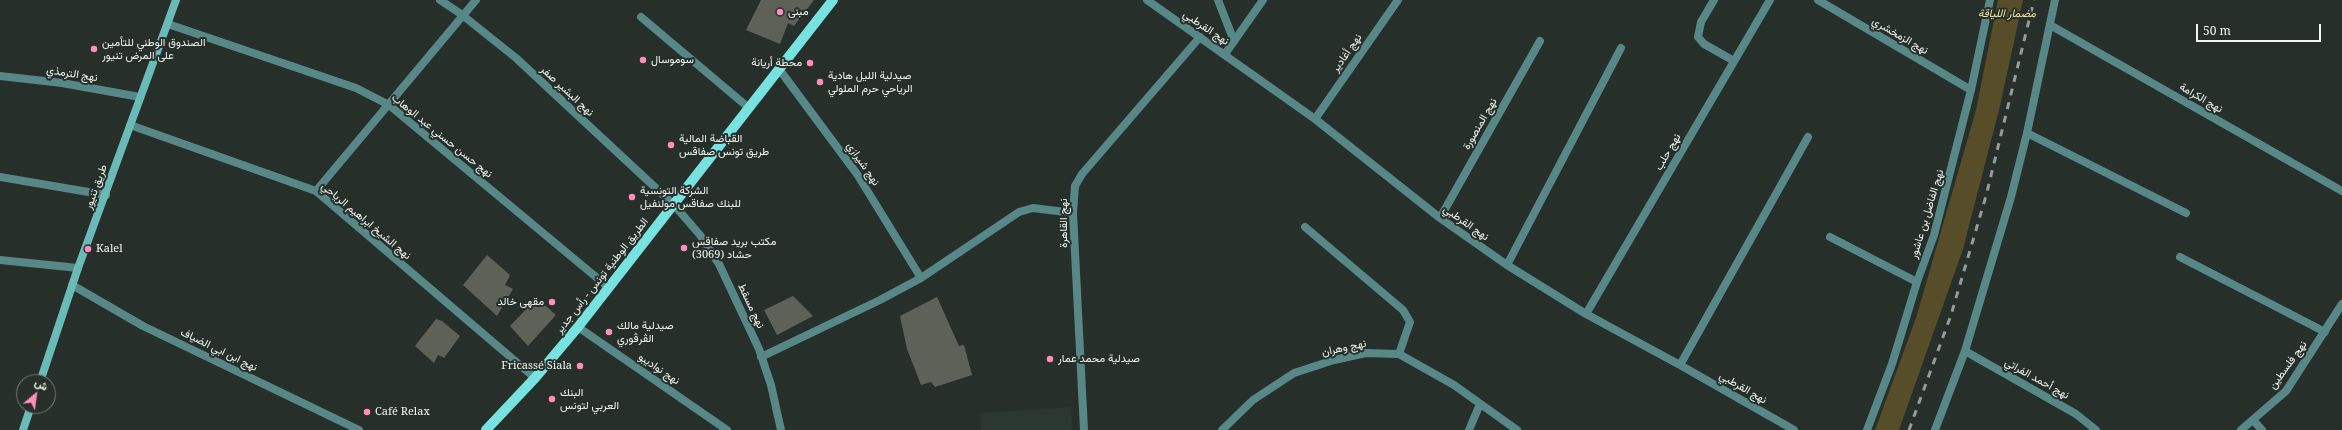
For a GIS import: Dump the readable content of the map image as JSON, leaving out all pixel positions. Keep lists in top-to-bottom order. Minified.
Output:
{"streets":{"main road":["طريق تنيور","الطريق الوطنية تونس - رأس جدير"],"street":["نهج القرطبي","نهج الزمخشري","نهج أغادير","نهج الترمذي","نهج البشير صفر","نهج الكرامة","نهج المنصورة","نهج حسن حسني عبد الوهاب","نهج حلب","نهج شيرازي","نهج الفاضل بن عاشور","نهج الشيخ ابراهيم الرياحي","نهج القاهرة","نهج مسقط","نهج وهران","نهج ابن ابي الضياف","نهج فلسطين","نهج نواديبو","نهج أحمد الفراتي"]},"crossings":[["نهج القرطبي","نهج أغادير"],["نهج القرطبي","نهج المنصورة"],["نهج القرطبي","نهج حلب"],["نهج القرطبي","نهج القاهرة"],["نهج الزمخشري","نهج الفاضل بن عاشور"],["نهج الترمذي","طريق تنيور"],["نهج البشير صفر","الطريق الوطنية تونس - رأس جدير"],["نهج البشير صفر","نهج مسقط"],["نهج حسن حسني عبد الوهاب","طريق تنيور"],["نهج حسن حسني عبد الوهاب","الطريق الوطنية تونس - رأس جدير"],["نهج شيرازي","الطريق الوطنية تونس - رأس جدير"],["طريق تنيور","نهج الشيخ ابراهيم الرياحي"],["طريق تنيور","نهج ابن ابي الضياف"],["نهج الشيخ ابراهيم الرياحي","الطريق الوطنية تونس - رأس جدير"],["الطريق الوطنية تونس - رأس جدير","نهج مسقط"],["الطريق الوطنية تونس - رأس جدير","نهج نواديبو"]],"parks":["مضمار اللياقة"],"places":["مبنى","الصندوق الوطني للتأمين على المرض تنيور","سوموسال","محطة أريانة","صيدلية الليل هادية الرياحي حرم الملولي","القباضة المالية طريق تونس صفاقس","الشركة التونسية للبنك صفاقس مولنفيل","مكتب بريد صفاقس حشاد (3069)","Kalel","مقهى خالد","صيدلية مالك الڤرڤوري","صيدلية محمد عمار","Fricassé Siala","البنك العربي لتونس","Café Relax"],"scale_bar":"50 m","north":"top right"}
